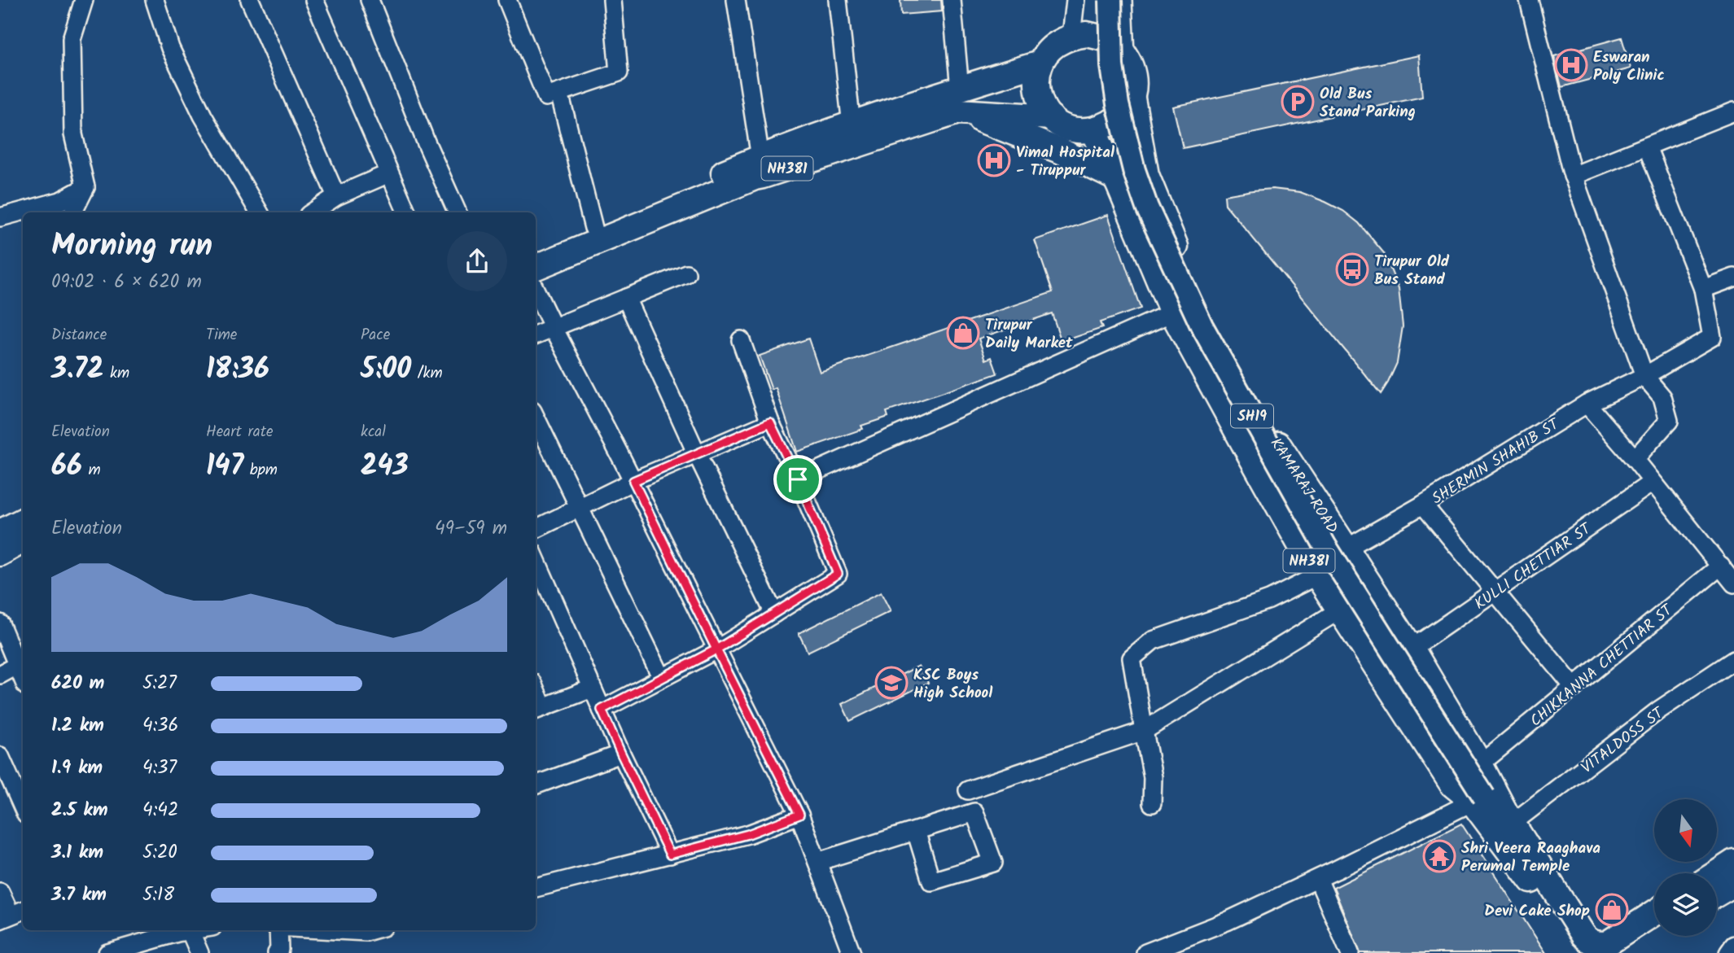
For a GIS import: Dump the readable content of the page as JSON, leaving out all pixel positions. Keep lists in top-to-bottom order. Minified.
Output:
{"streets":{"highway":["NH381","KAMARAJ ROAD"],"main road":["SH19"],"street":["SHERMIN SHAHIB ST","KULLI CHETTIAR ST","CHIKKANNA CHETTIAR ST","VITALDOSS ST"]},"crossings":[["NH381","SH19"],["NH381","KAMARAJ ROAD"],["NH381","VITALDOSS ST"],["SHERMIN SHAHIB ST","KAMARAJ ROAD"],["KAMARAJ ROAD","KULLI CHETTIAR ST"],["KAMARAJ ROAD","CHIKKANNA CHETTIAR ST"],["KAMARAJ ROAD","VITALDOSS ST"]],"places":{"hospital":["Eswaran Poly Clinic","Vimal Hospital - Tiruppur"],"parking":["Old Bus Stand Parking"],"bus stop":["Tirupur Old Bus Stand"],"shop":["Tirupur Daily Market","Devi Cake Shop"],"school or university":["KSC Boys High School"],"temple":["Shri Veera Raaghava Perumal Temple"]},"north":"bottom","page":{"heading":["Morning run","09:02 · 6 × 620 m"],"stats":[["Distance","3.72 km"],["Time","18:36"],["Pace","5:00 /km"],["Elevation","66 m"],["Heart rate","147 bpm"],["kcal","243"]],"chart":["Elevation","49–59 m"],"list":[{"name":"620 m","note":"5:27"},{"name":"1.2 km","note":"4:36"},{"name":"1.9 km","note":"4:37"},{"name":"2.5 km","note":"4:42"},{"name":"3.1 km","note":"5:20"},{"name":"3.7 km","note":"5:18"}]}}
